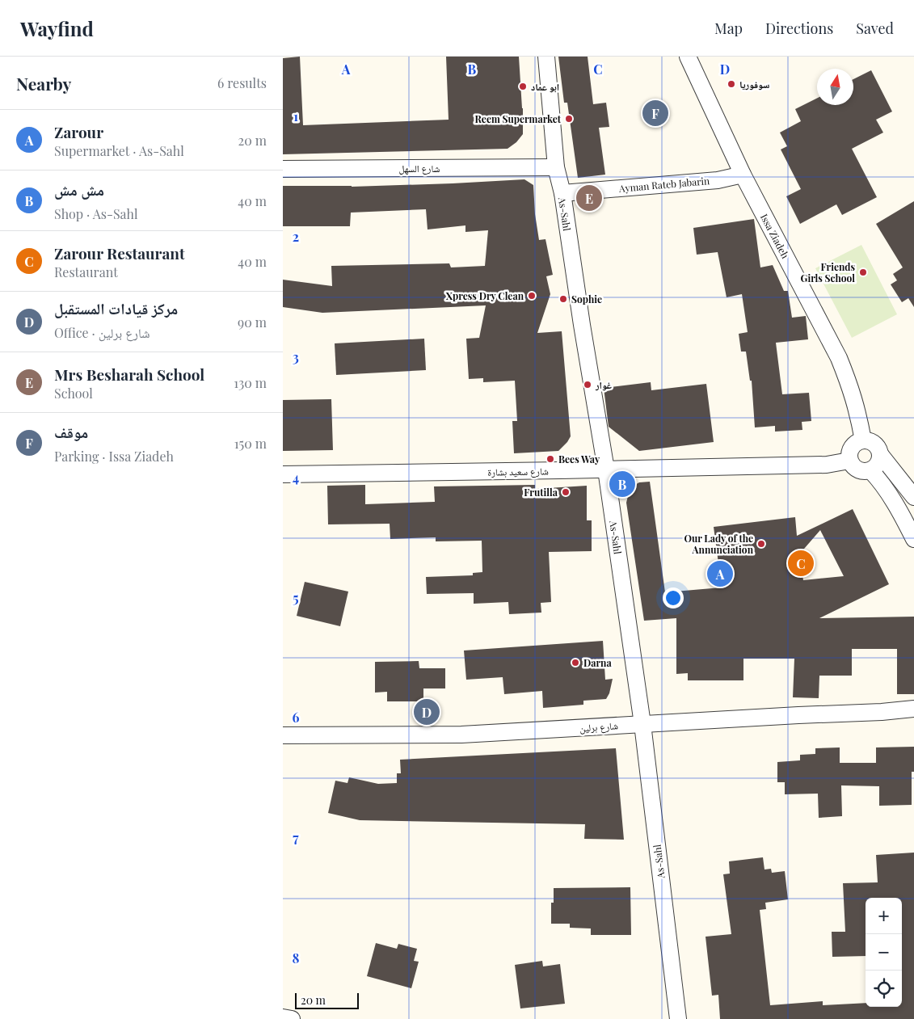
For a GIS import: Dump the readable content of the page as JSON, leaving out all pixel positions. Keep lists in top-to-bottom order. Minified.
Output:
{"streets":{"street":["شارع السهل","Ayman Rateb Jabarin","As-Sahl","Issa Ziadeh","شارع سعيد بشارة","شارع برلين"]},"crossings":[["شارع السهل","As-Sahl"],["Ayman Rateb Jabarin","As-Sahl"],["Ayman Rateb Jabarin","Issa Ziadeh"],["As-Sahl","شارع سعيد بشارة"],["As-Sahl","شارع برلين"],["Issa Ziadeh","شارع سعيد بشارة"]],"places":["سوفوريا","ابو عماد","Reem Supermarket","Friends Girls School","Xpress Dry Clean","Sophie","غوار","Bees Way","Frutilla","Our Lady of the Annunciation","Darna"],"scale_bar":"20 m","north":"top","page":{"header":"Wayfind","nav":["Map","Directions","Saved"],"heading":["Nearby","6 results"],"pins":["F","E","B","C","A","D"],"list":[{"mark":"A","name":"Zarour","note":"Supermarket · As-Sahl","value":"20 m"},{"mark":"B","name":"مش مش","note":"Shop · As-Sahl","value":"40 m"},{"mark":"C","name":"Zarour Restaurant","note":"Restaurant","value":"40 m"},{"mark":"D","name":"مركز قيادات المستقبل","note":"Office · شارع برلين","value":"90 m"},{"mark":"E","name":"Mrs Besharah School","note":"School","value":"130 m"},{"mark":"F","name":"موقف","note":"Parking · Issa Ziadeh","value":"150 m"}],"map_buttons":["+","−"],"scale":"20 m"},"grid":{"columns":["A","B","C","D"],"rows":["1","2","3","4","5","6","7","8"]}}
